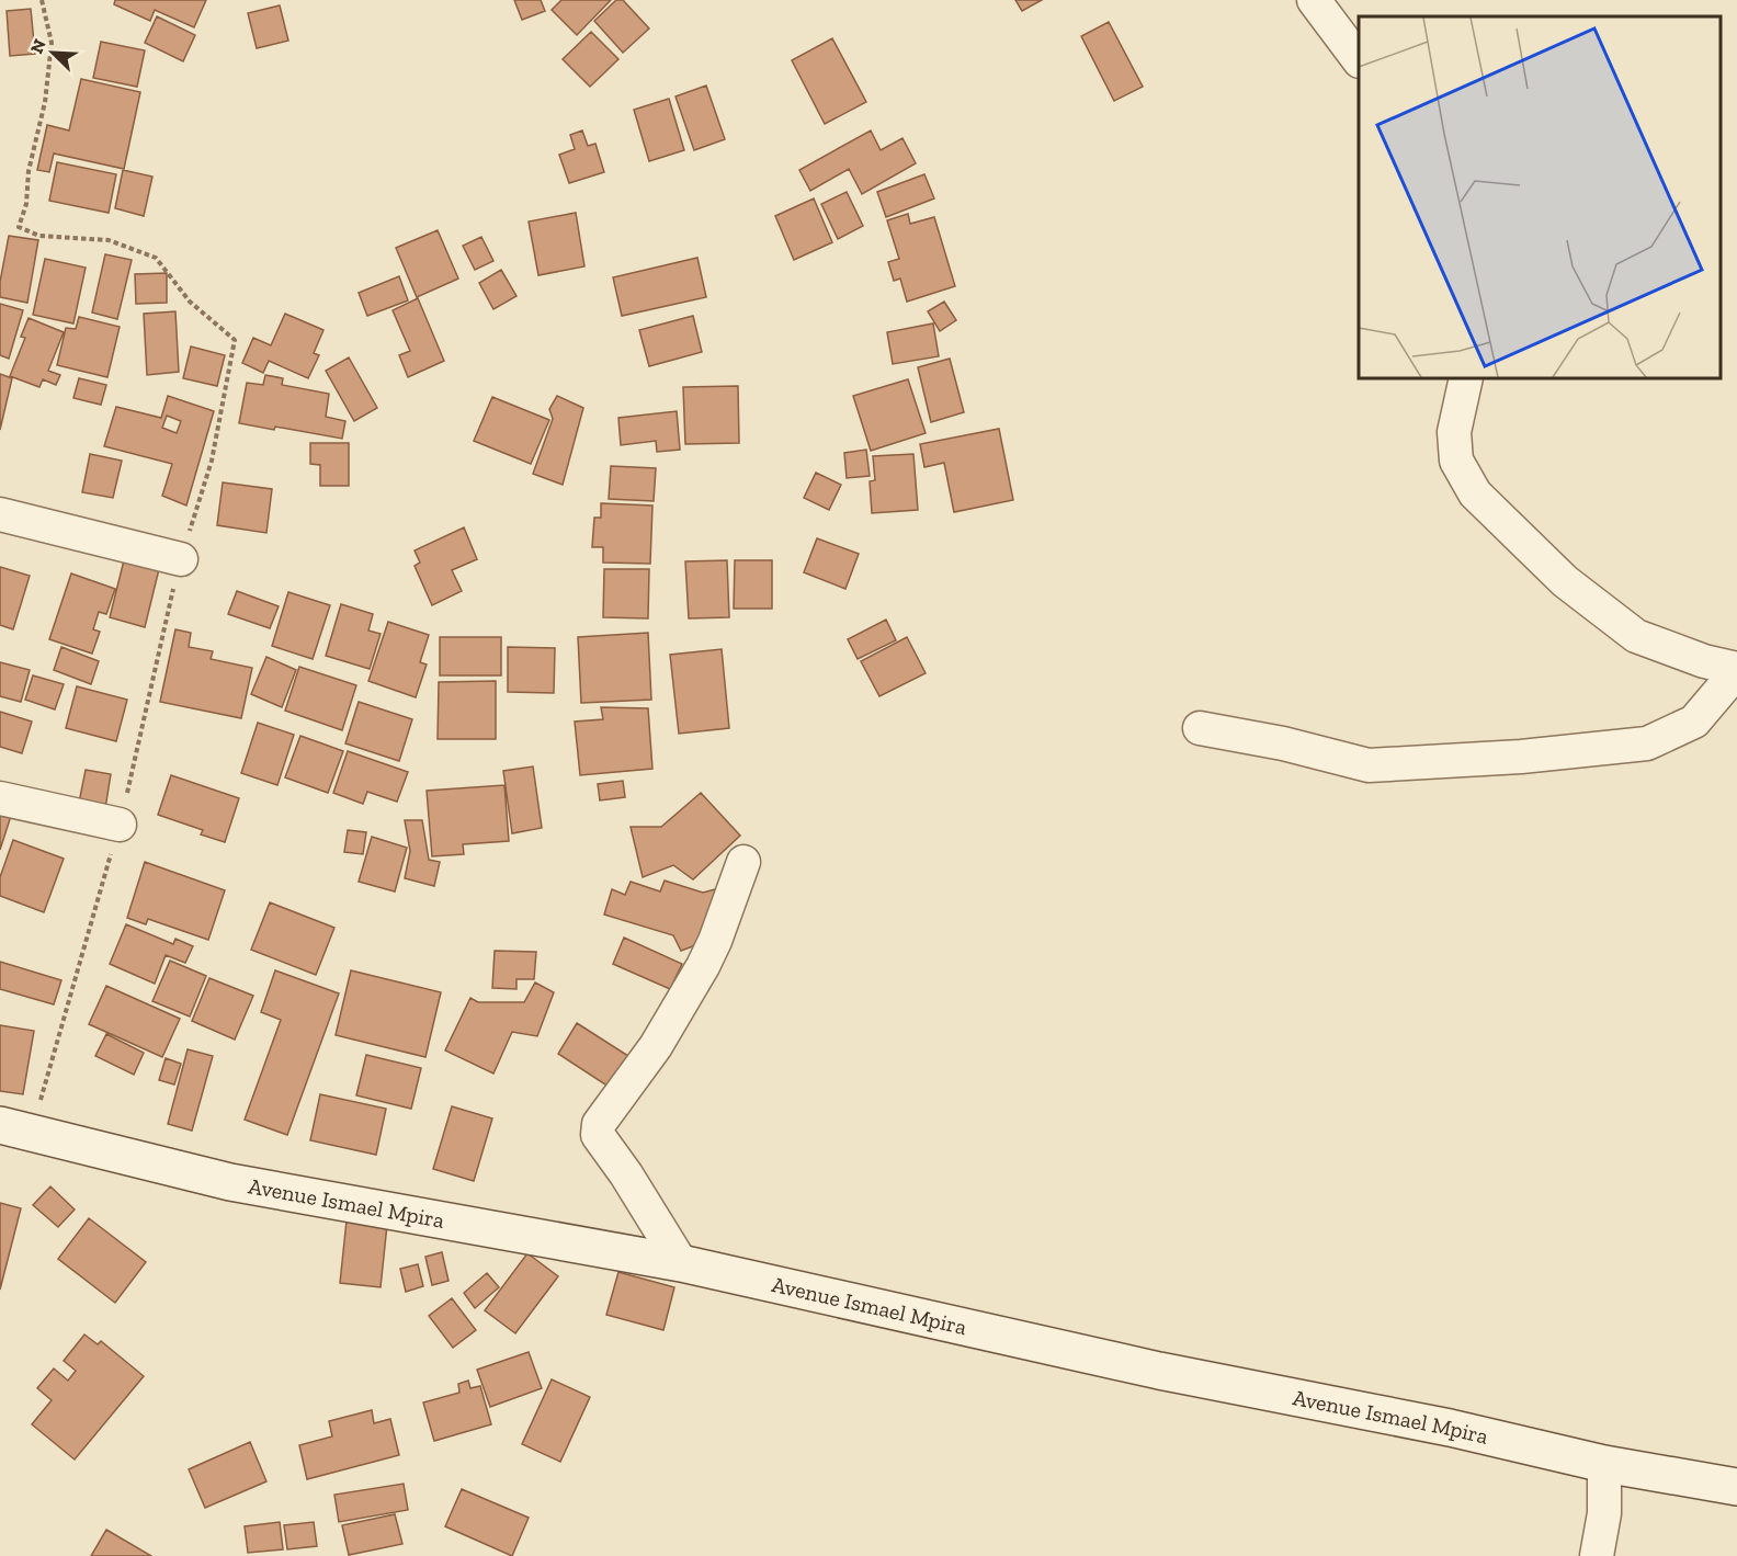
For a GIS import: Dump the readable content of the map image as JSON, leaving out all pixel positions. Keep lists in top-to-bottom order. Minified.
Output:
{"streets":{"main road":["Avenue Ismael Mpira"]},"north":"top left"}
